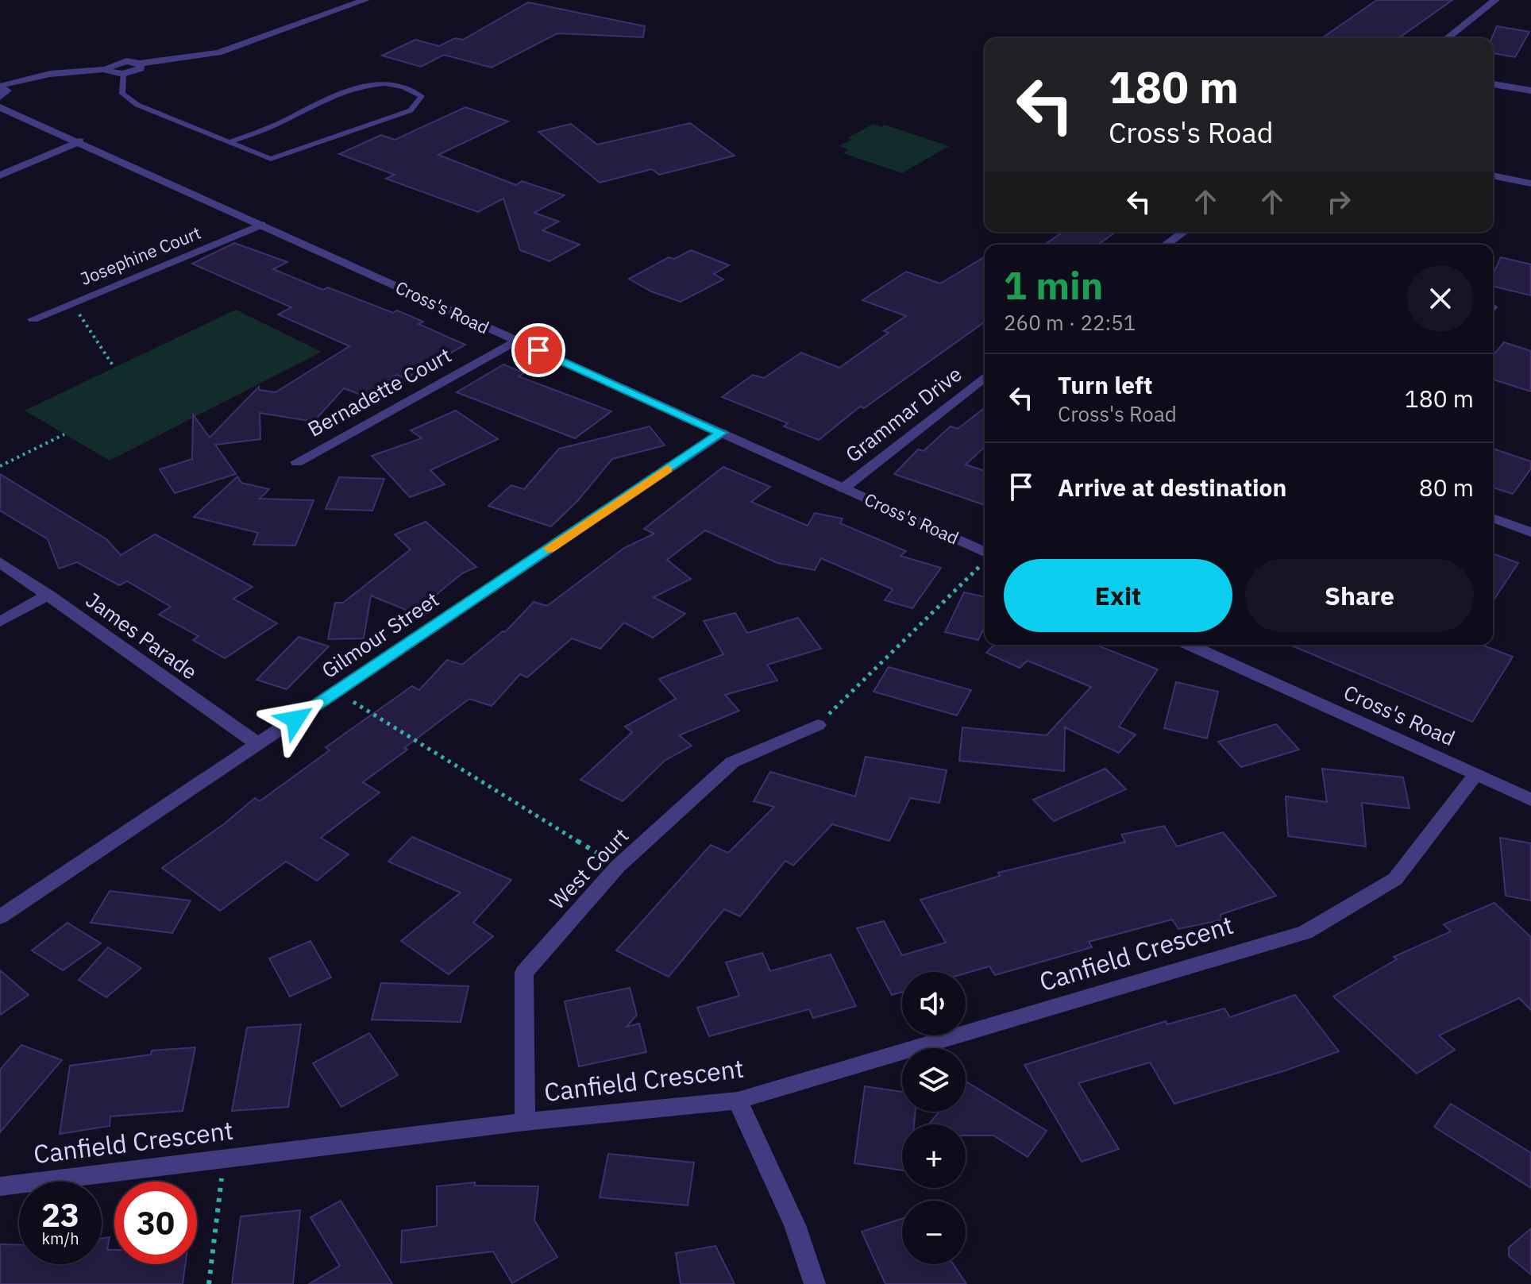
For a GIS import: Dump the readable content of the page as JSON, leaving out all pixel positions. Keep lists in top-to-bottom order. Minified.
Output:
{"streets":{"street":["Josephine Court","Cross's Road","Bernadette Court","Grammar Drive","Gilmour Street","James Parade","West Court","Canfield Crescent"]},"crossings":[["Josephine Court","Cross's Road"],["Cross's Road","Bernadette Court"],["Cross's Road","Grammar Drive"],["Cross's Road","Gilmour Street"],["Cross's Road","Canfield Crescent"],["Gilmour Street","James Parade"],["West Court","Canfield Crescent"]],"page":{"turn":["180 m","Cross's Road"],"heading":["1 min","260 m · 22:51"],"list":[{"name":"Turn left","note":"Cross's Road","value":"180 m"},{"name":"Arrive at destination","value":"80 m"}],"buttons":["Exit","Share"],"map_buttons":["+","−"],"speed":"23 km/h","limit":"30"}}
